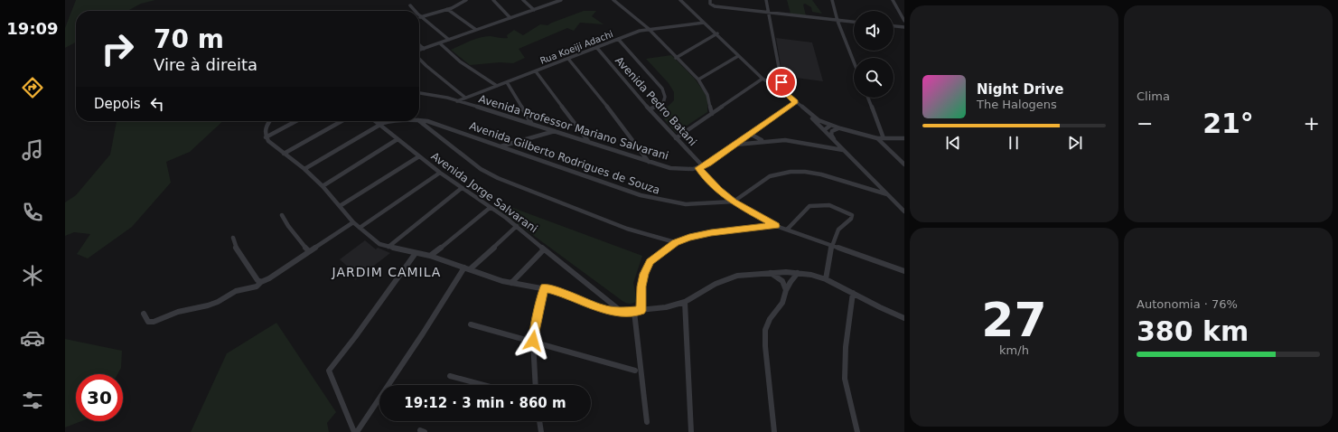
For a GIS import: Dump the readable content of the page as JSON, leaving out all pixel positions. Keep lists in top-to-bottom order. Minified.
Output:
{"streets":{"street":["Rua Koeiji Adachi","Avenida Pedro Batani","Avenida Professor Mariano Salvarani","Avenida Gilberto Rodrigues de Souza","Avenida Jorge Salvarani"]},"crossings":[["Rua Koeiji Adachi","Avenida Pedro Batani"],["Rua Koeiji Adachi","Avenida Professor Mariano Salvarani"],["Avenida Pedro Batani","Avenida Professor Mariano Salvarani"],["Avenida Pedro Batani","Avenida Gilberto Rodrigues de Souza"],["Avenida Gilberto Rodrigues de Souza","Avenida Jorge Salvarani"]],"districts":["JARDIM CAMILA"],"page":{"tabs":"19:09","tile":["Clima",["27","km/h"],["Autonomia · 76%","380 km"]],"turn":["70 m","Vire à direita"],"song":["Night Drive","The Halogens"],"then":"Depois","heat":["−","21°","+"],"limit":"30","trip":"19:12 · 3 min · 860 m"}}
